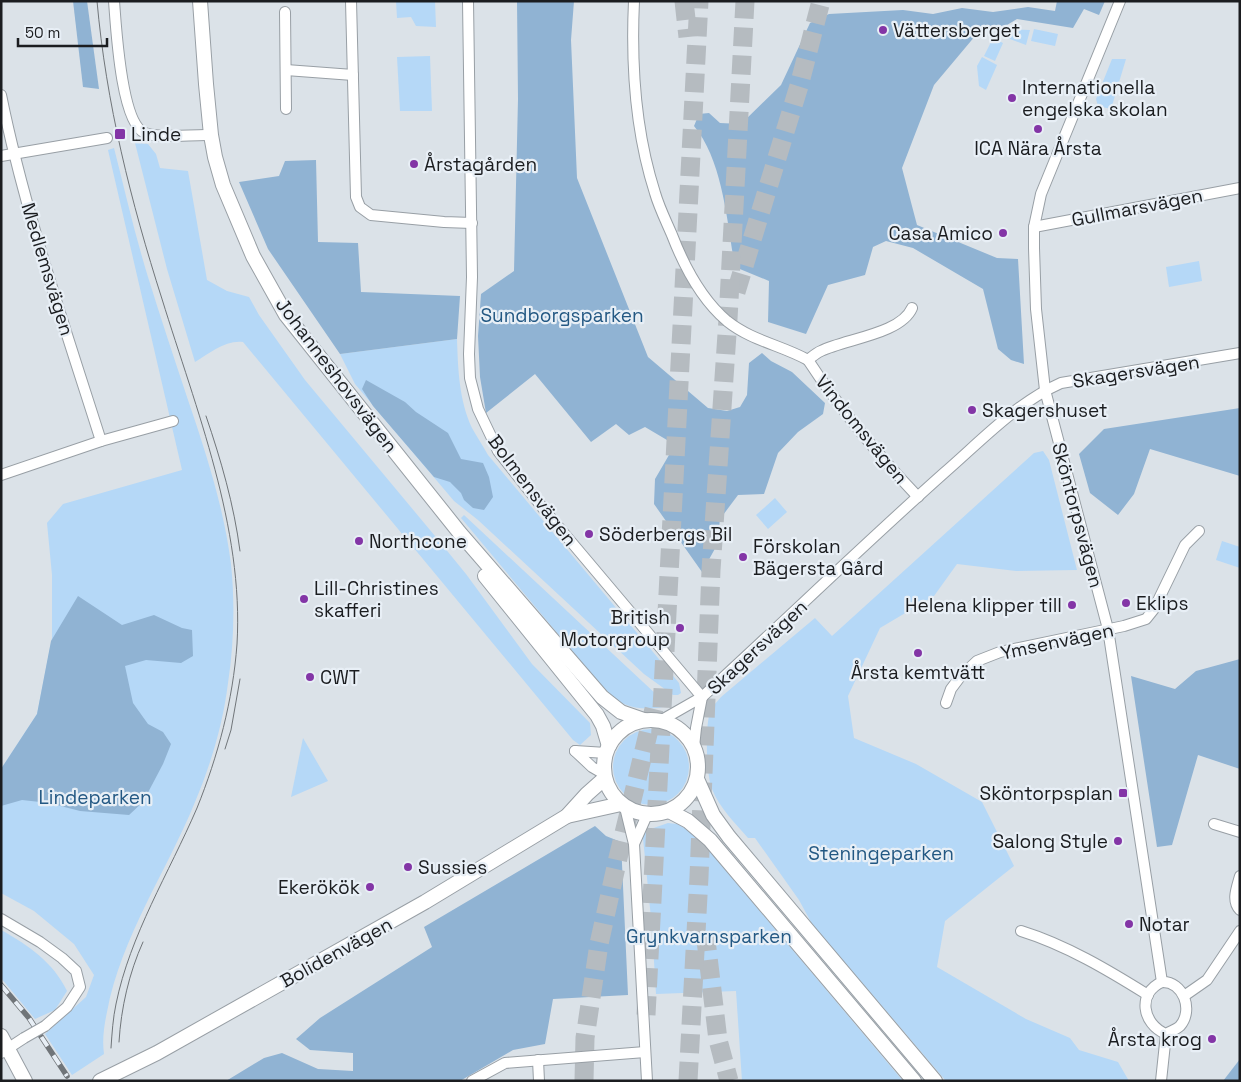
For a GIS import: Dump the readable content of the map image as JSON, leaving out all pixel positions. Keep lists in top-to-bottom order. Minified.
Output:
{"streets":{"main road":["Johanneshovsvägen","Bolidenvägen"],"street":["Gullmarsvägen","Medlemsvägen","Skagersvägen","Vindomsvägen","Bolmensvägen","Sköntorpsvägen","Ymsenvägen"]},"crossings":[["Gullmarsvägen","Sköntorpsvägen"],["Skagersvägen","Johanneshovsvägen"],["Skagersvägen","Vindomsvägen"],["Skagersvägen","Bolmensvägen"],["Skagersvägen","Sköntorpsvägen"],["Skagersvägen","Bolidenvägen"],["Johanneshovsvägen","Bolidenvägen"],["Sköntorpsvägen","Ymsenvägen"]],"parks":["Sundborgsparken","Lindeparken","Steningeparken","Grynkvarnsparken"],"places":{"other":["Vättersberget","Internationella engelska skolan","ICA Nära Årsta","Årstagården","Casa Amico","Skagershuset","Söderbergs Bil","Northcone","Förskolan Bägersta Gård","Lill-Christines skafferi","Eklips","Helena klipper till","British Motorgroup","Årsta kemtvätt","CWT","Salong Style","Sussies","Ekerökök","Notar","Årsta krog"],"transit":["Linde","Sköntorpsplan"]},"scale_bar":"50 m"}
